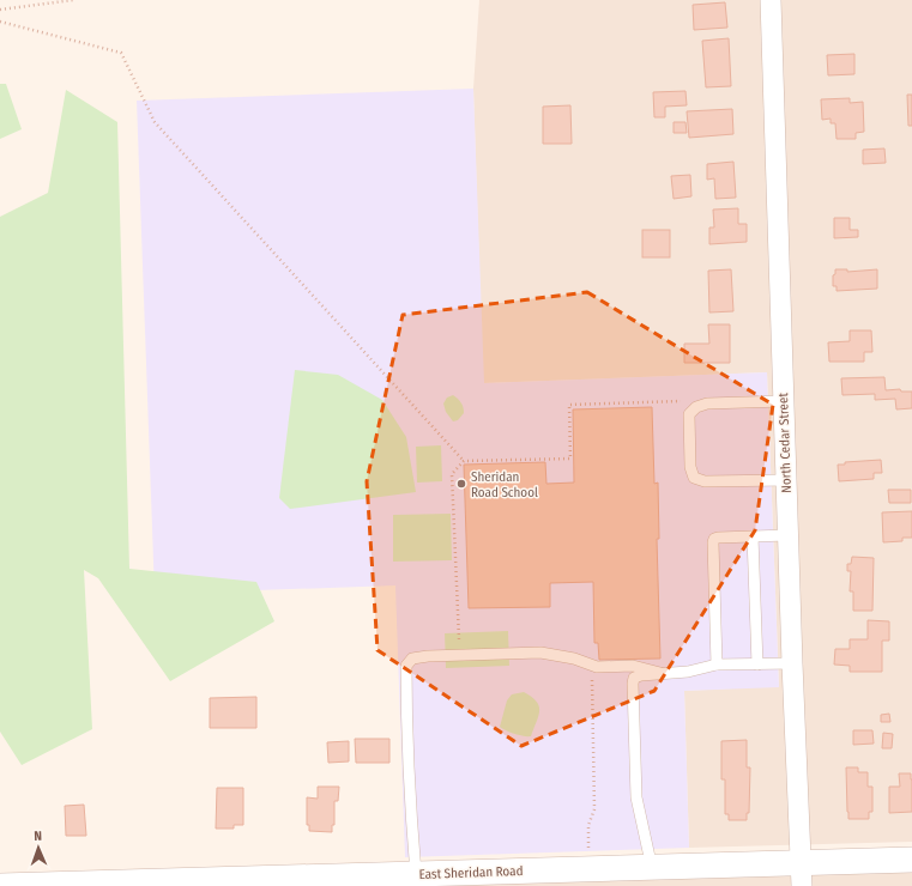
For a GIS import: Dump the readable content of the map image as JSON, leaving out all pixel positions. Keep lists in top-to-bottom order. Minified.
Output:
{"streets":{"street":["North Cedar Street","East Sheridan Road"]},"crossings":[["North Cedar Street","East Sheridan Road"]],"places":["Sheridan Road School"],"north":"top"}
